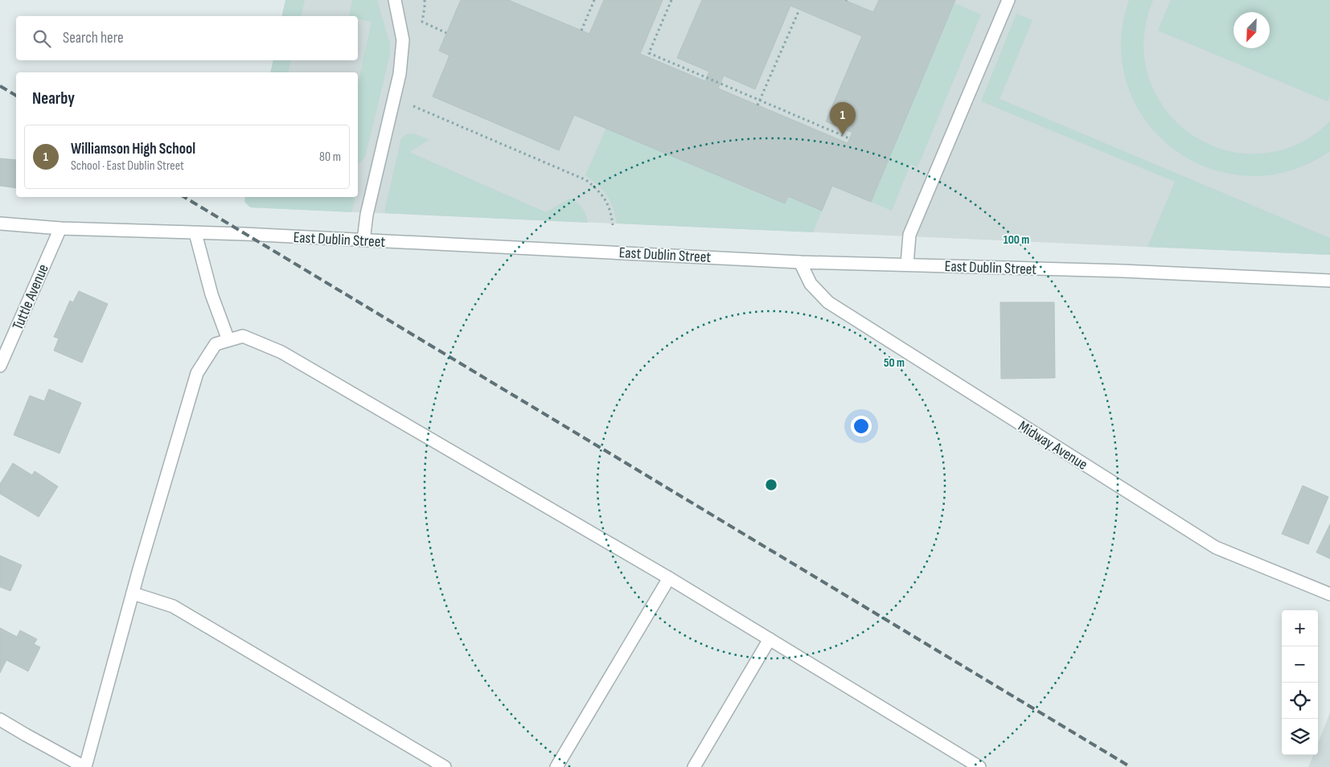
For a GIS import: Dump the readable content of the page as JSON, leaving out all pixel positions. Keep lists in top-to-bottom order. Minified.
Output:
{"streets":{"street":["East Dublin Street","Tuttle Avenue","Midway Avenue"]},"crossings":[["East Dublin Street","Tuttle Avenue"],["East Dublin Street","Midway Avenue"]],"north":"bottom left","page":{"search":"Search here","heading":"Nearby","pins":"1","list":[{"mark":"1","name":"Williamson High School","note":"School · East Dublin Street","value":"80 m"}],"map_buttons":["+","−"]},"rings":["100 m","50 m"]}
